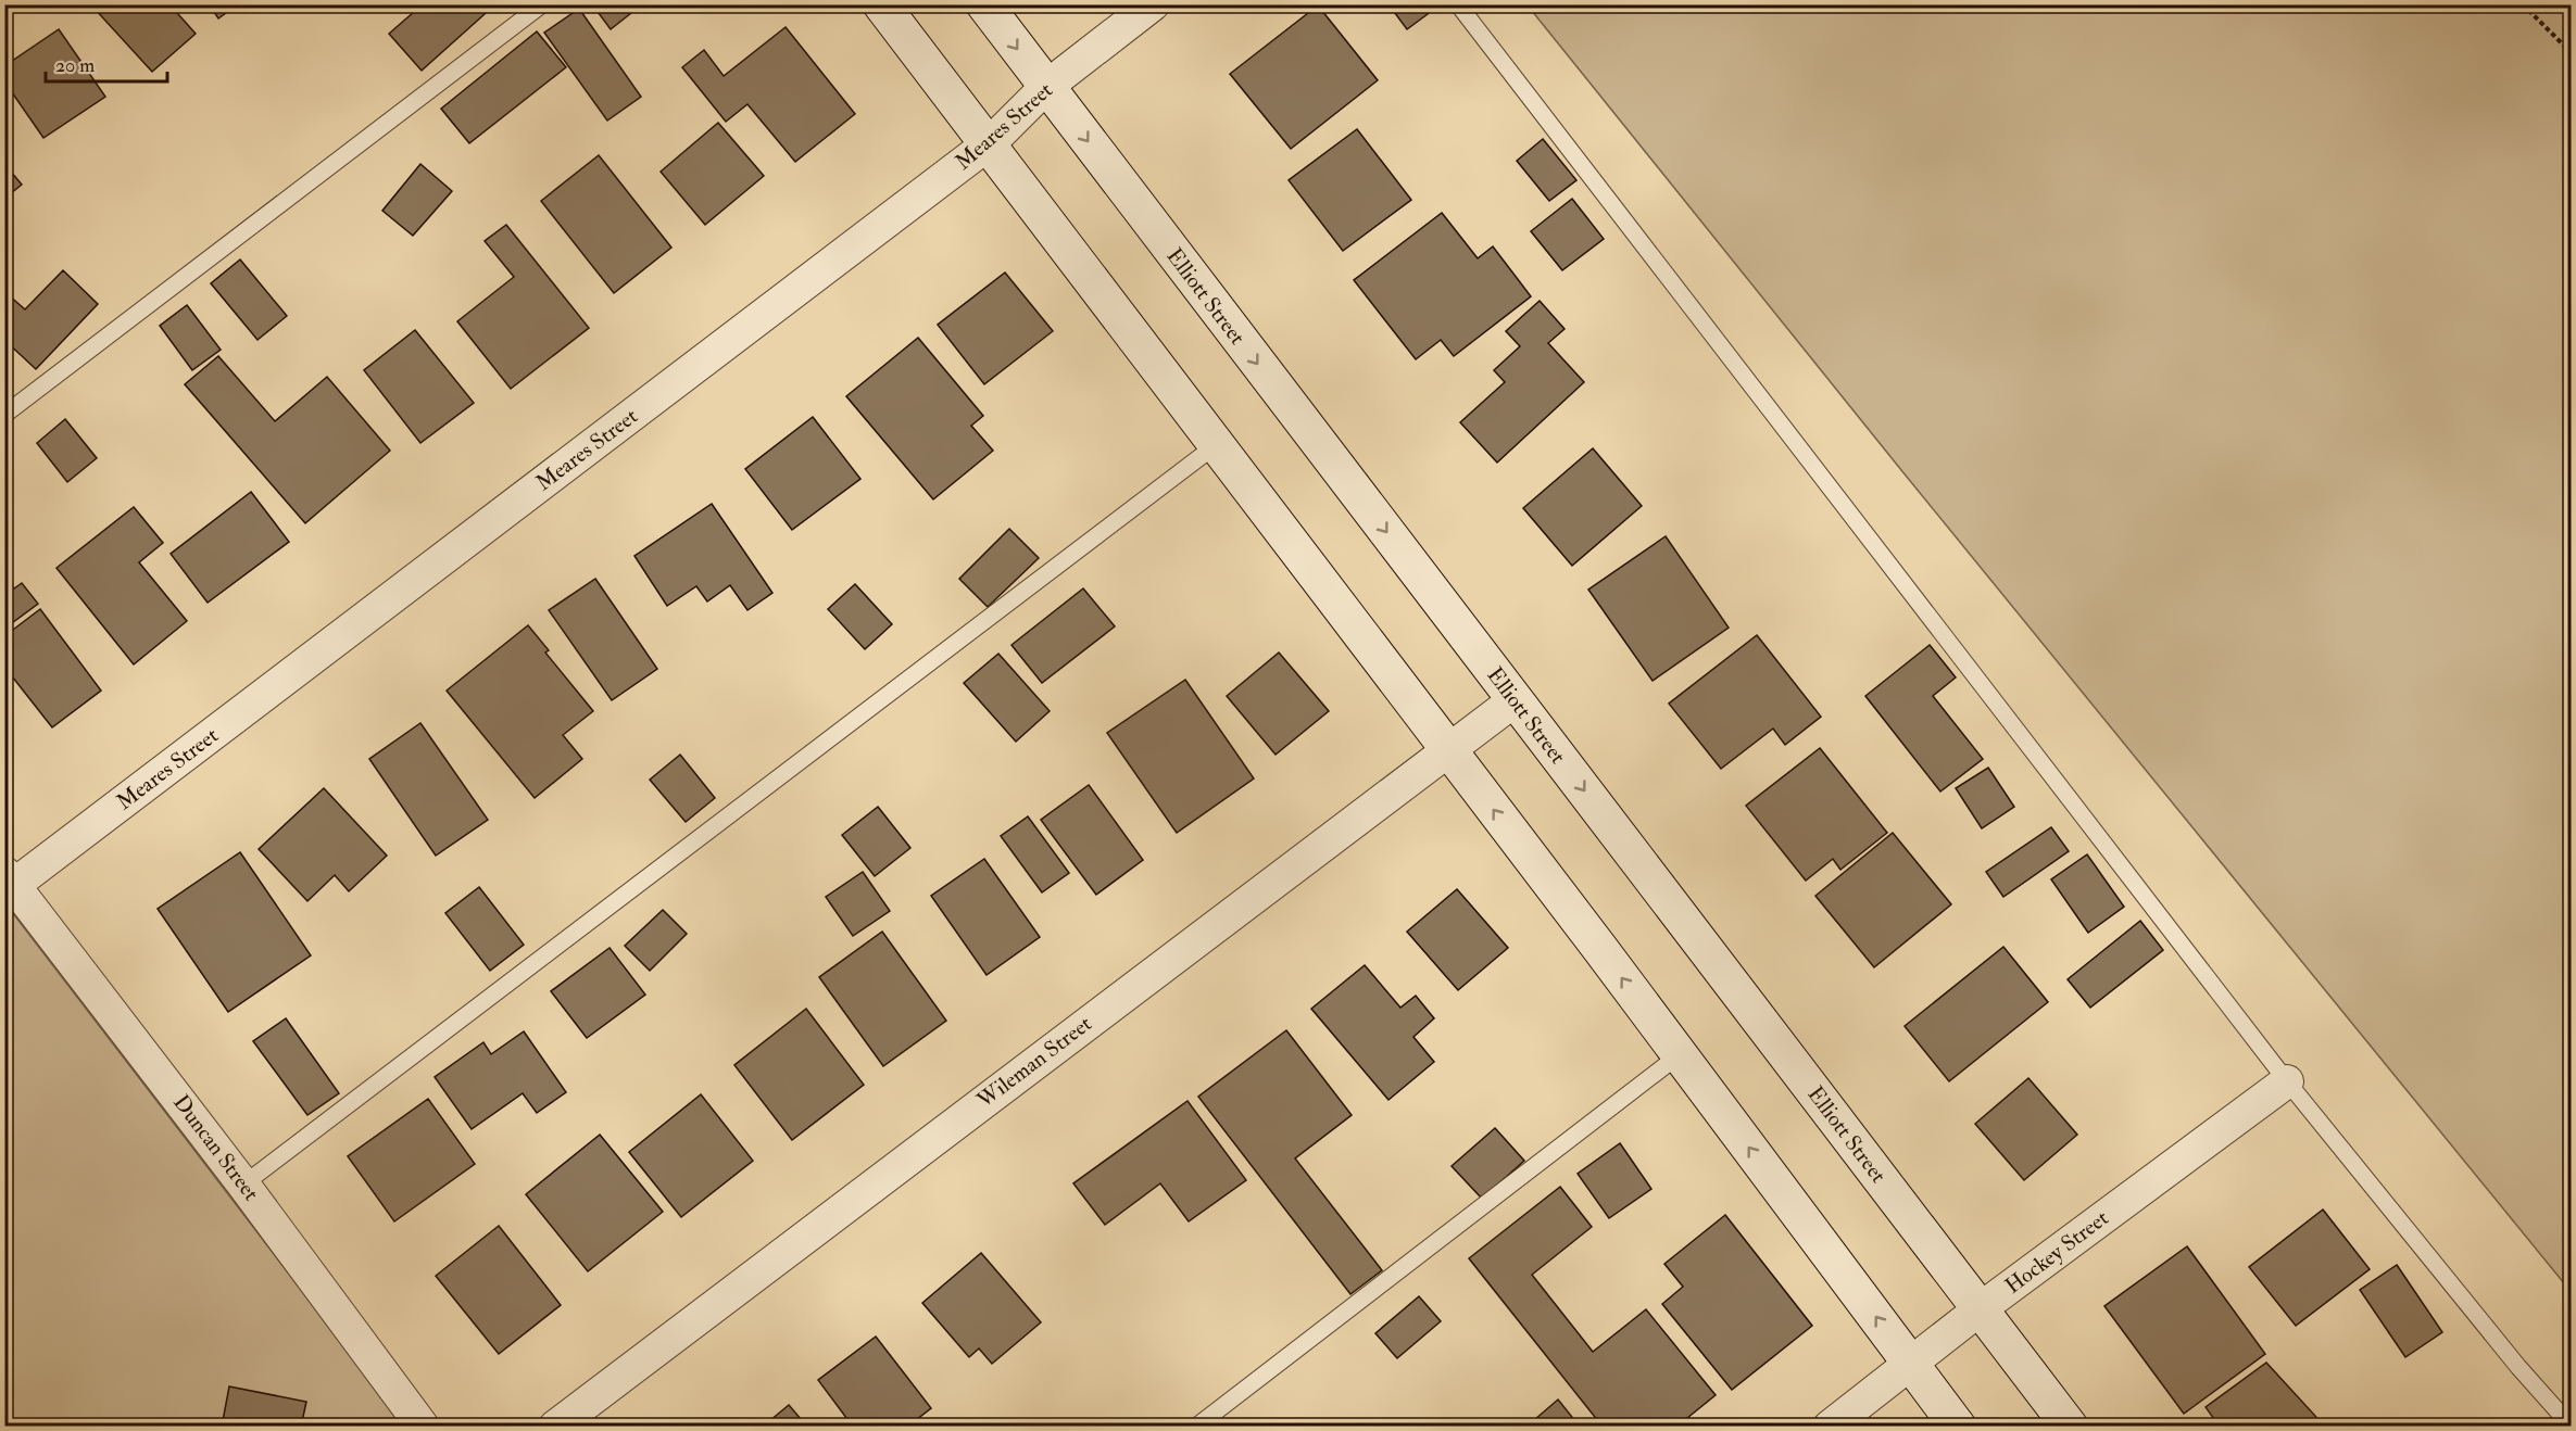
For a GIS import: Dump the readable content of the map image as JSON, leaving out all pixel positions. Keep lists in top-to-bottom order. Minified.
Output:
{"streets":{"main road":["Elliott Street"],"street":["Meares Street","Wileman Street","Duncan Street","Hockey Street"]},"crossings":[["Meares Street","Elliott Street"],["Meares Street","Duncan Street"],["Elliott Street","Wileman Street"],["Elliott Street","Hockey Street"]],"scale_bar":"20 m"}
